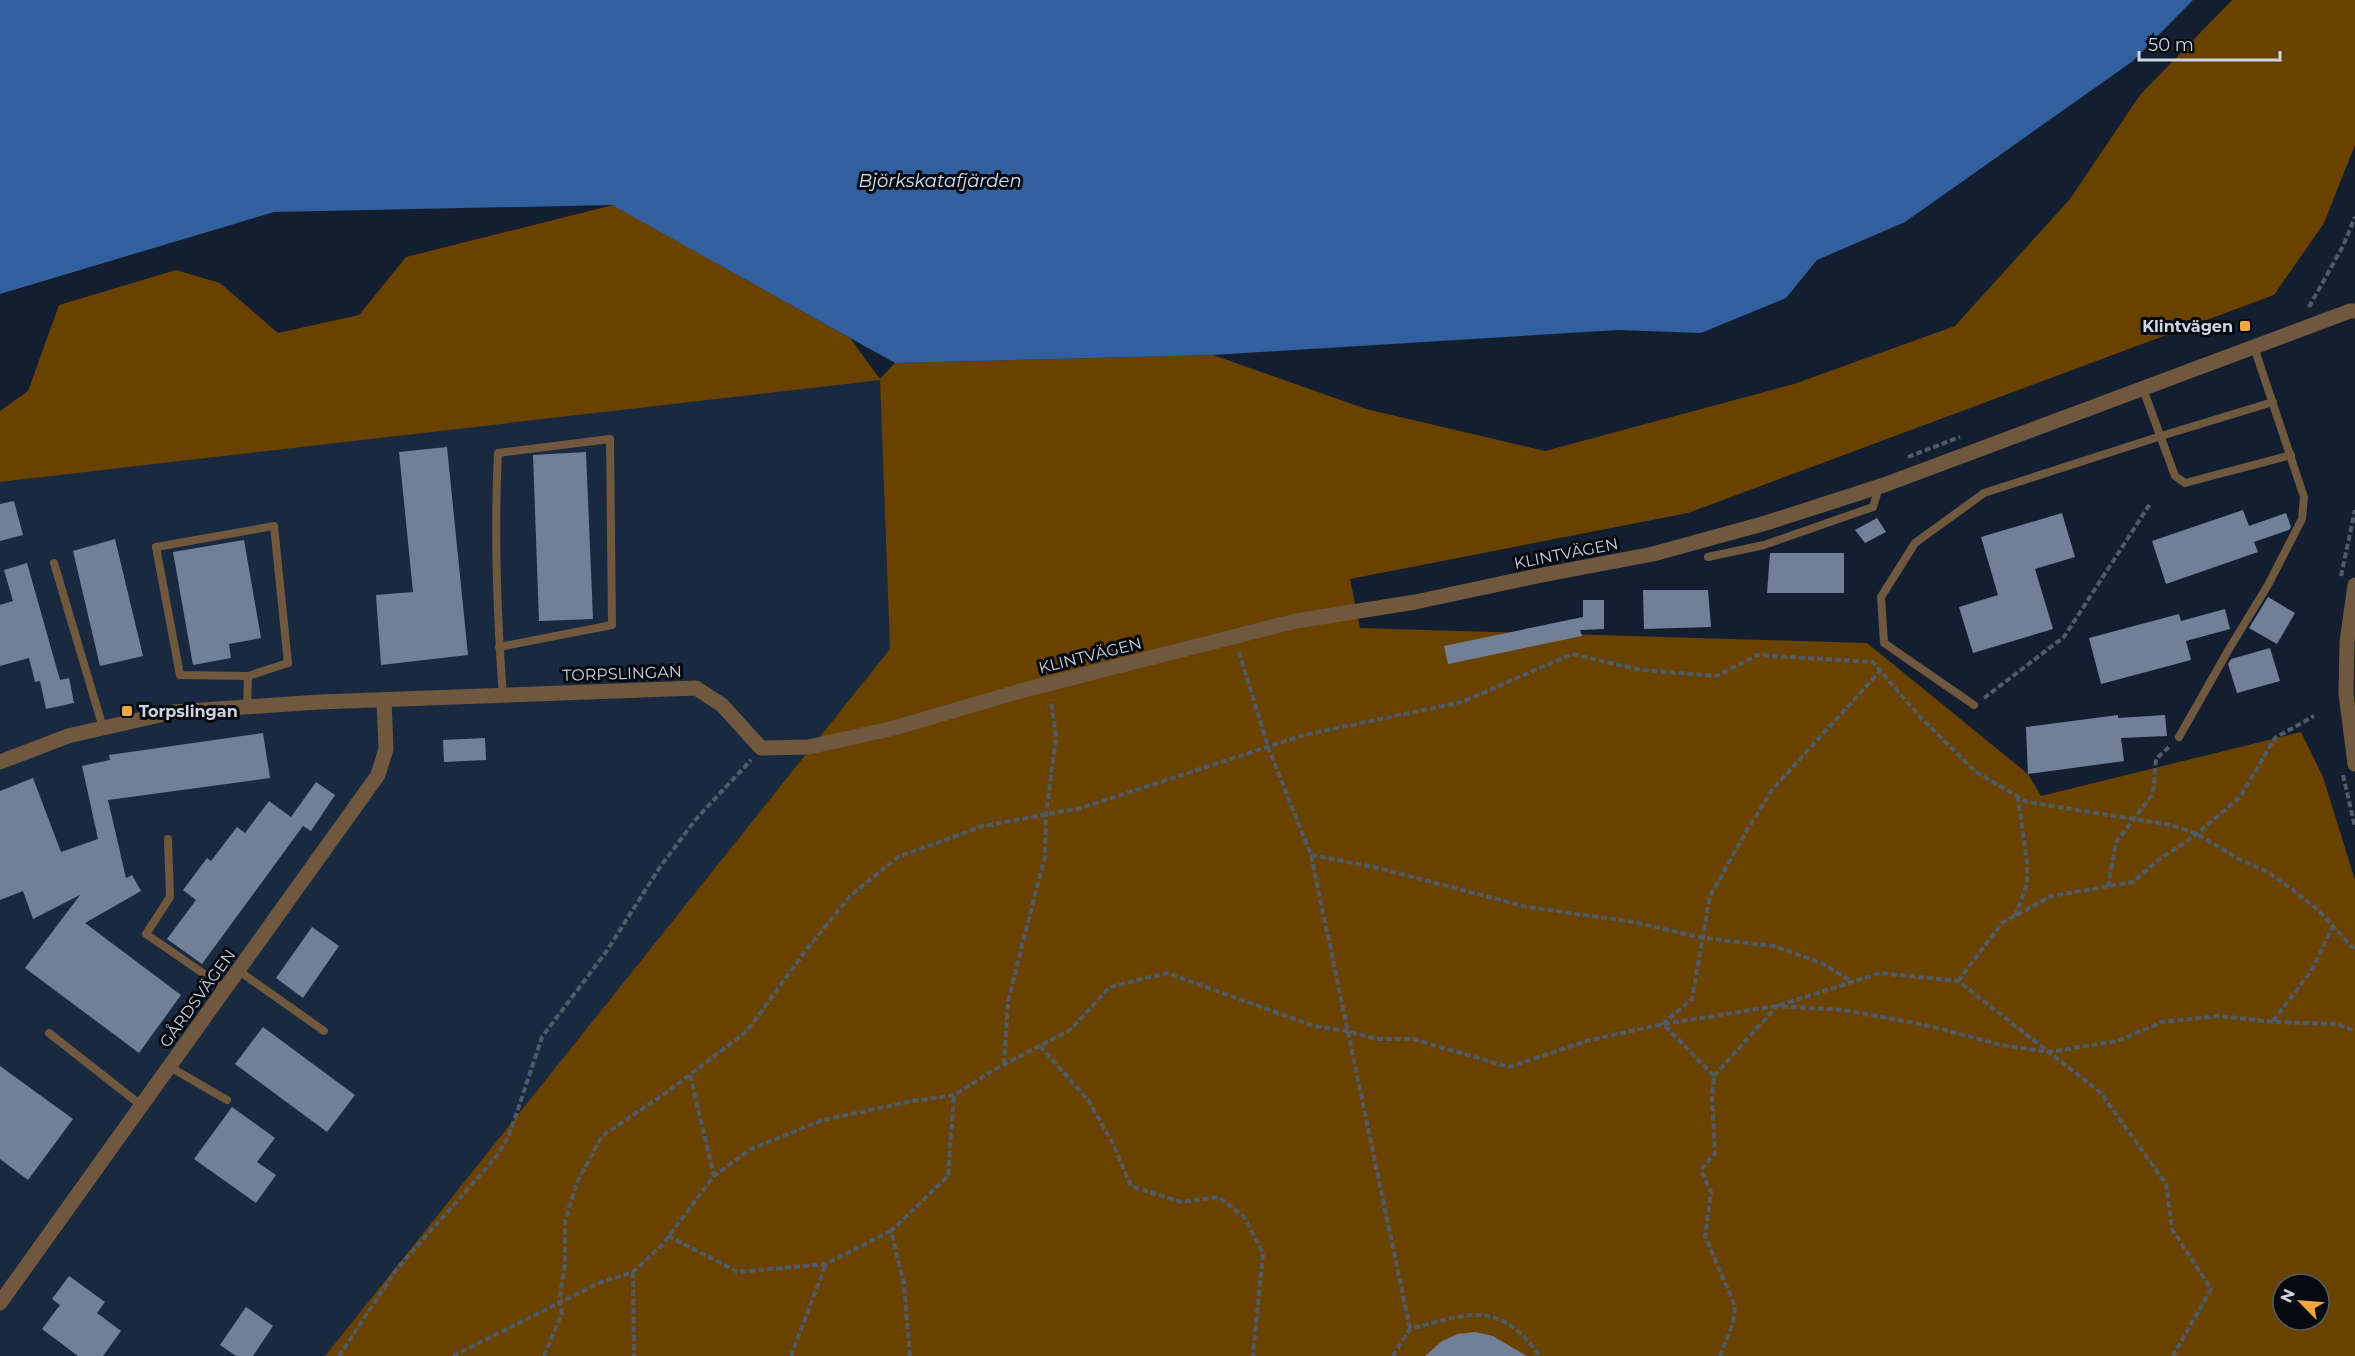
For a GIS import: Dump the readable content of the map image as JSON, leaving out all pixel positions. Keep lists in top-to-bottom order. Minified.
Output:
{"streets":{"street":["KLINTVÄGEN","TORPSLINGAN","GÅRDSVÄGEN"]},"crossings":[["KLINTVÄGEN","TORPSLINGAN"],["TORPSLINGAN","GÅRDSVÄGEN"]],"water":["Björkskatafjärden"],"places":{"transit":["Klintvägen","Torpslingan"]},"scale_bar":"50 m","north":"top left"}
